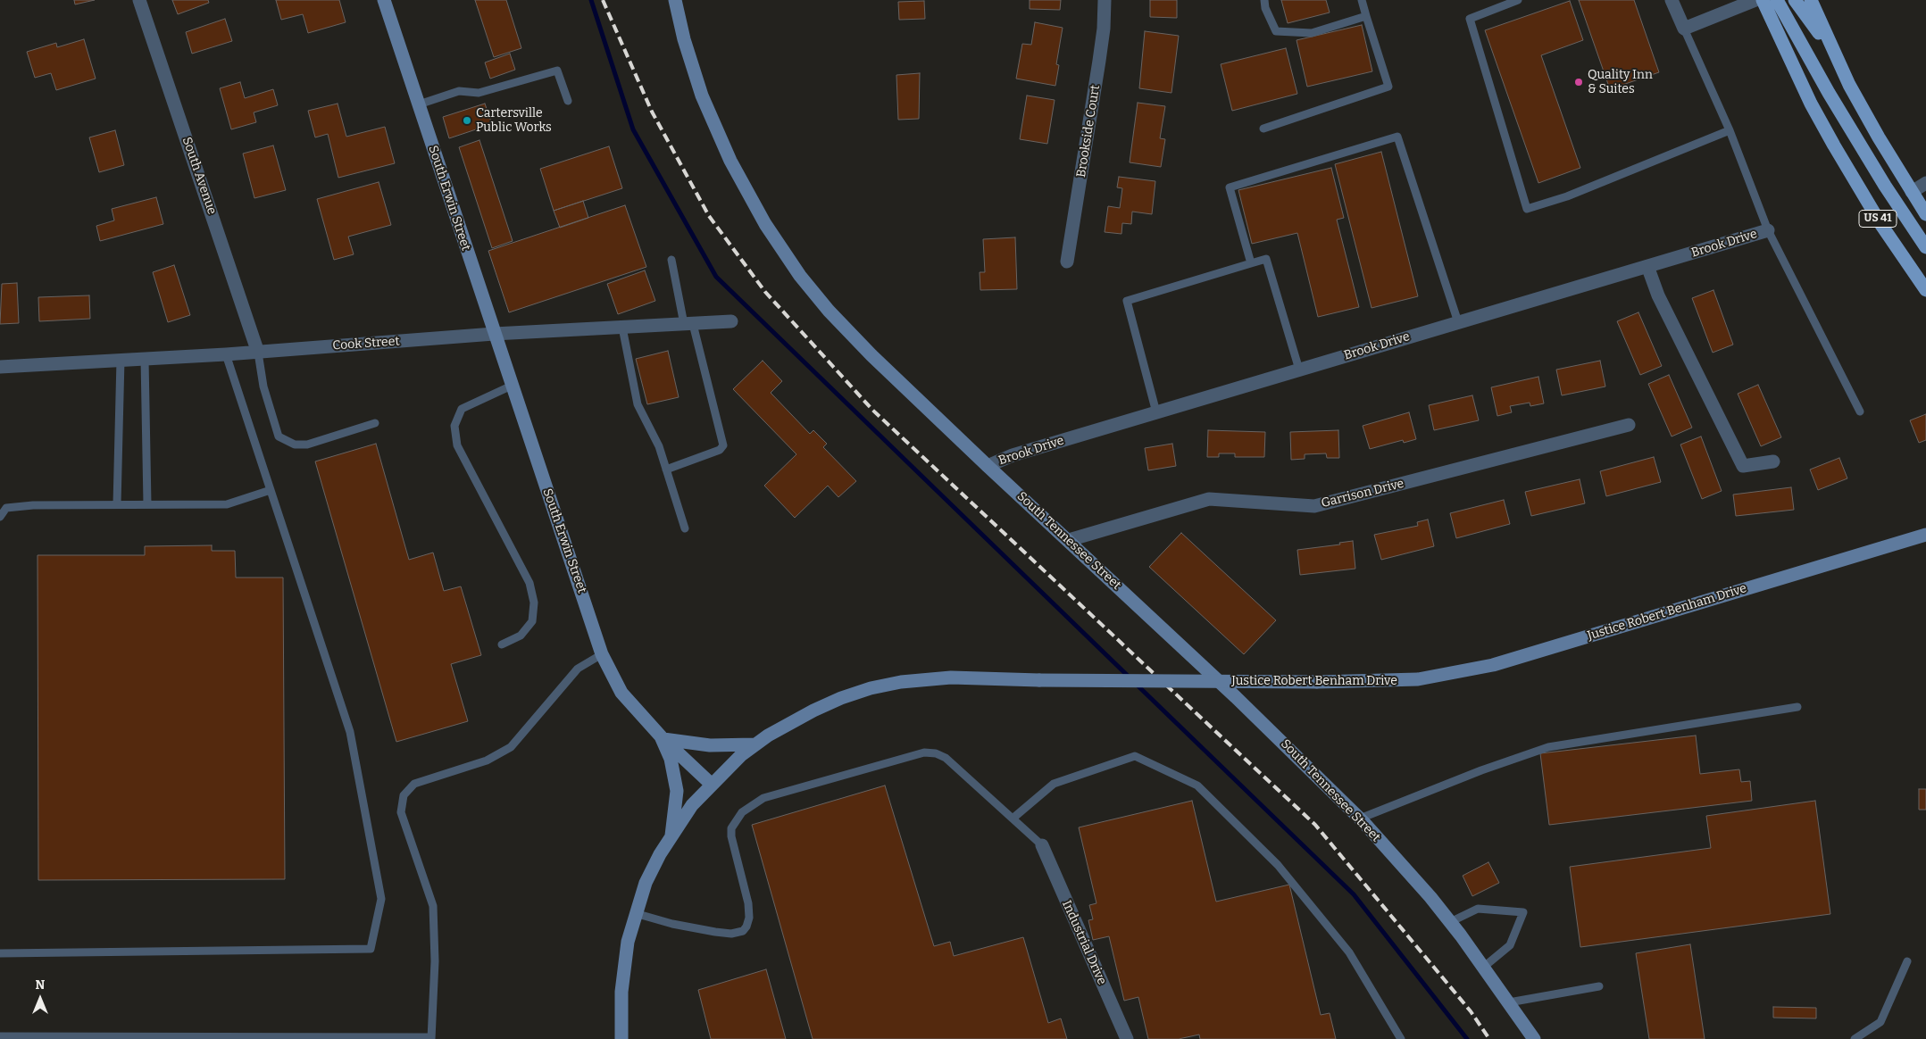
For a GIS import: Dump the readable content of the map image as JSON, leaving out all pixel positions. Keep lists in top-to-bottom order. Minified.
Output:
{"streets":{"main road":["US 41"],"street":["Brookside Court","South Avenue","South Erwin Street","Brook Drive","Cook Street","Garrison Drive","South Tennessee Street","Justice Robert Benham Drive","Industrial Drive"]},"crossings":[["South Avenue","Cook Street"],["South Erwin Street","Cook Street"],["South Erwin Street","Justice Robert Benham Drive"],["Brook Drive","South Tennessee Street"],["Garrison Drive","South Tennessee Street"]],"places":["Quality Inn & Suites","Cartersville Public Works"],"north":"top"}
